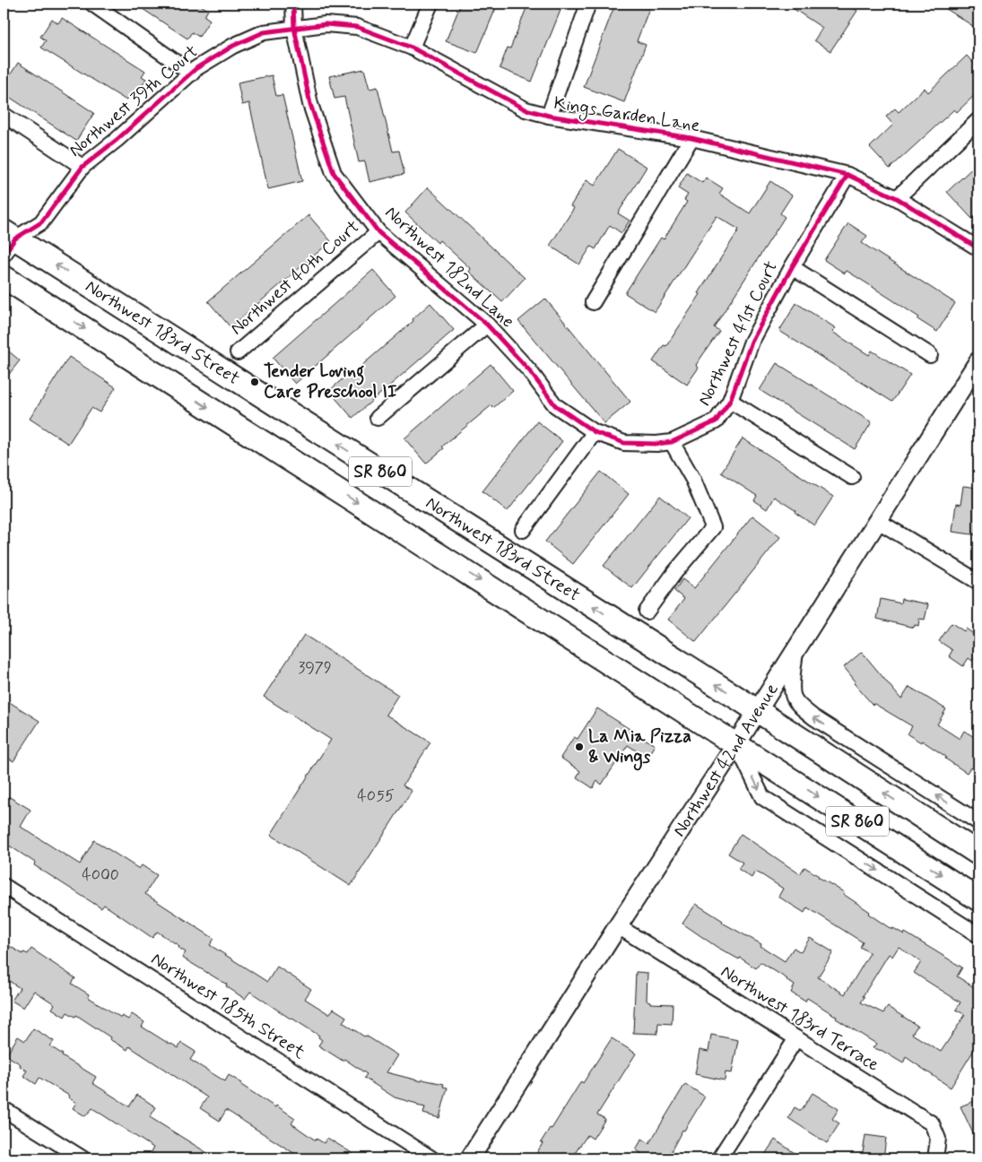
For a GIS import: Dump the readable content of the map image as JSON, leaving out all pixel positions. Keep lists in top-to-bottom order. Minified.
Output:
{"streets":{"main road":["Northwest 183rd Street","SR 860"],"street":["Northwest 39th Court","Kings Garden Lane","Northwest 182nd Lane","Northwest 40th Court","Northwest 41st Court","Northwest 42nd Avenue","Northwest 185th Street","Northwest 183rd Terrace"]},"crossings":[["Northwest 39th Court","Kings Garden Lane"],["Northwest 39th Court","Northwest 182nd Lane"],["Northwest 39th Court","Northwest 183rd Street"],["Kings Garden Lane","Northwest 182nd Lane"],["Kings Garden Lane","Northwest 41st Court"],["Northwest 182nd Lane","Northwest 40th Court"],["Northwest 182nd Lane","Northwest 41st Court"],["Northwest 183rd Street","Northwest 42nd Avenue"],["Northwest 42nd Avenue","Northwest 183rd Terrace"]],"places":["Tender Loving Care Preschool II","La Mia Pizza & Wings"],"house_numbers":["3979","4055","4000"]}
